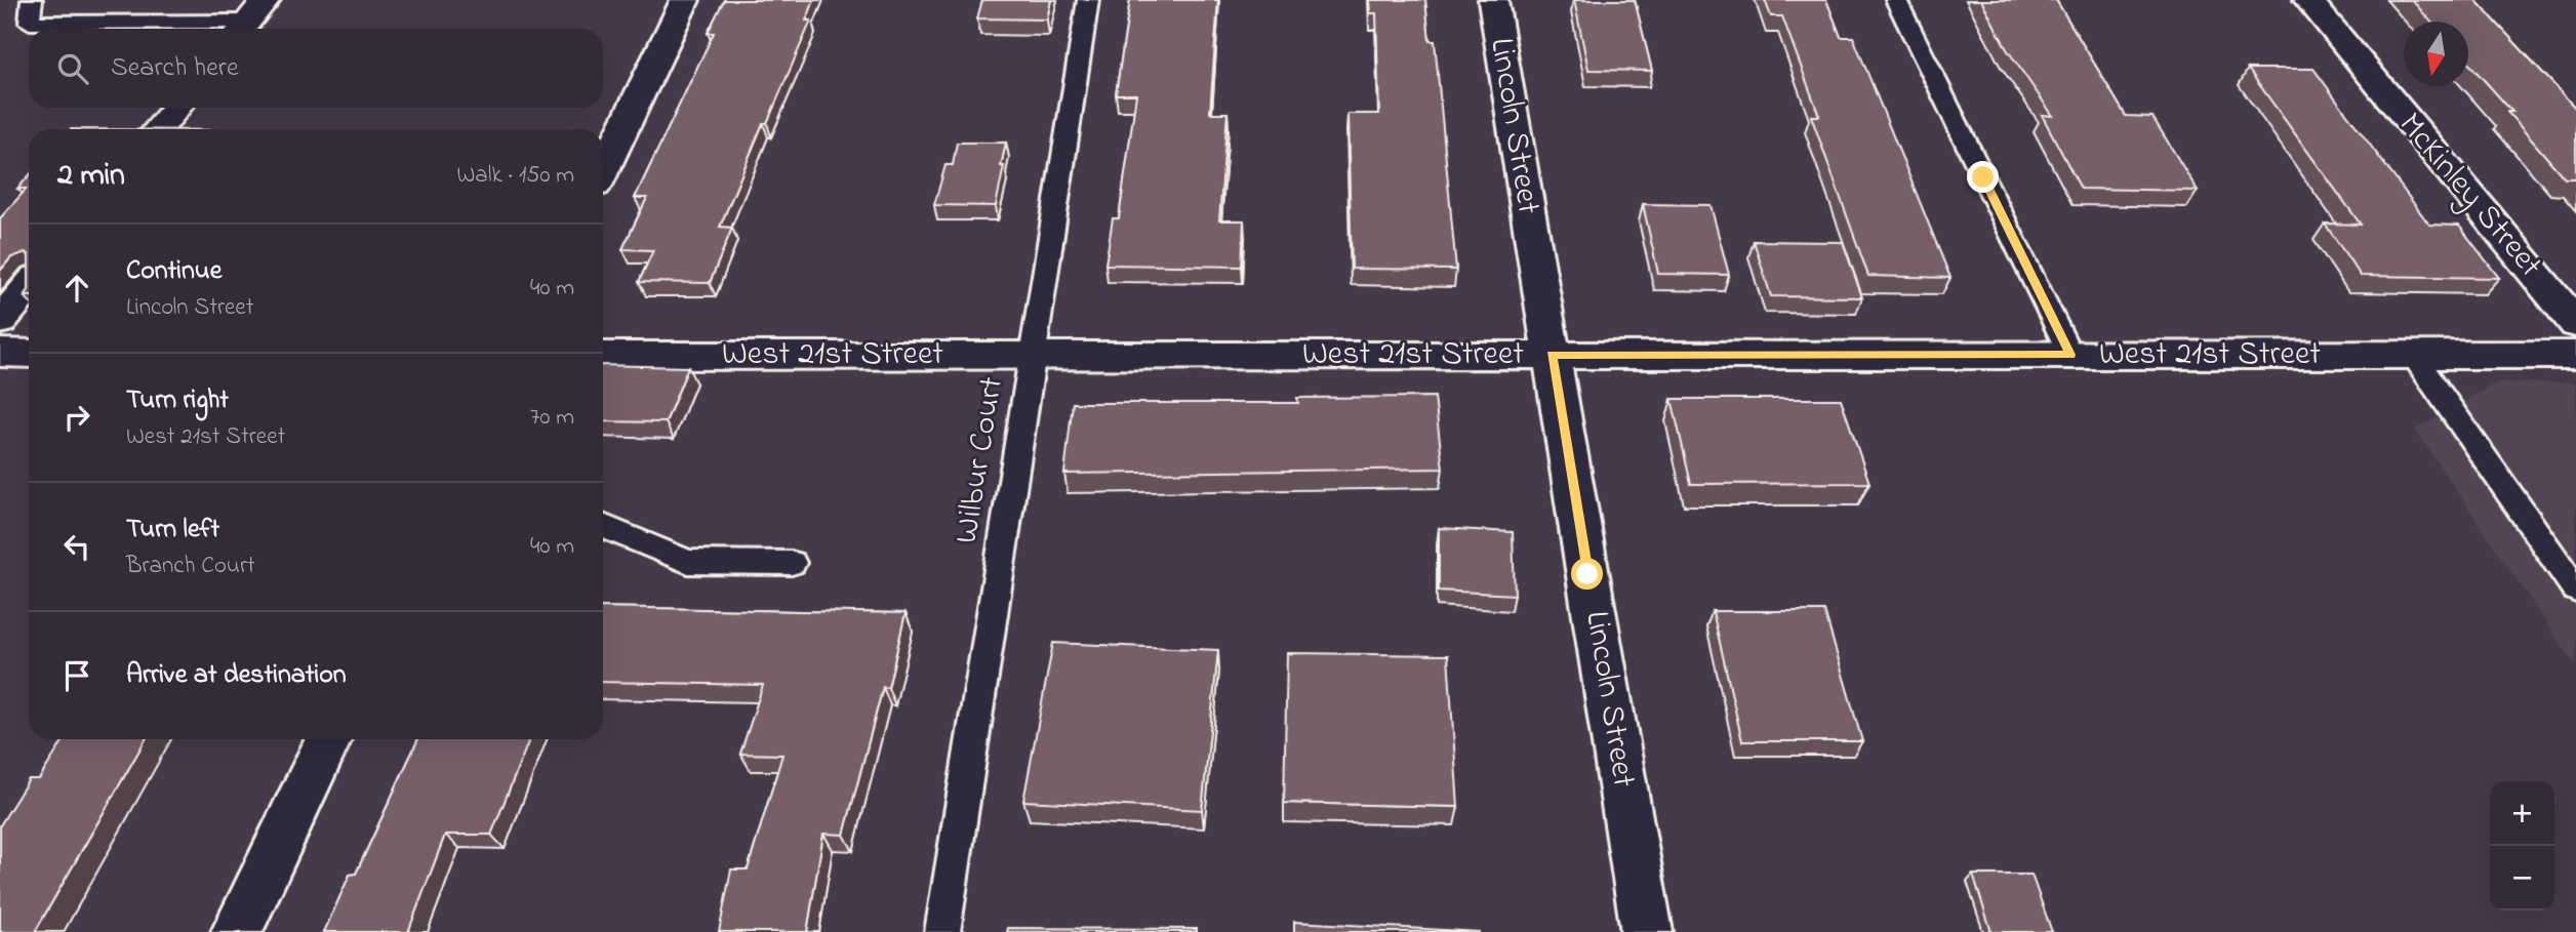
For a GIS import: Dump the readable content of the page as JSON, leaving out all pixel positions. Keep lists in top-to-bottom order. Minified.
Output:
{"streets":{"street":["Lincoln Street","McKinley Street","West 21st Street"],"lane":["Wilbur Court"]},"crossings":[["Lincoln Street","West 21st Street"],["West 21st Street","Wilbur Court"]],"north":"bottom","page":{"search":"Search here","heading":["2 min","Walk · 150 m"],"list":[["Continue","Lincoln Street","40 m"],["Turn right","West 21st Street","70 m"],["Turn left","Branch Court","40 m"],"Arrive at destination"],"map_buttons":["+","−"]}}
